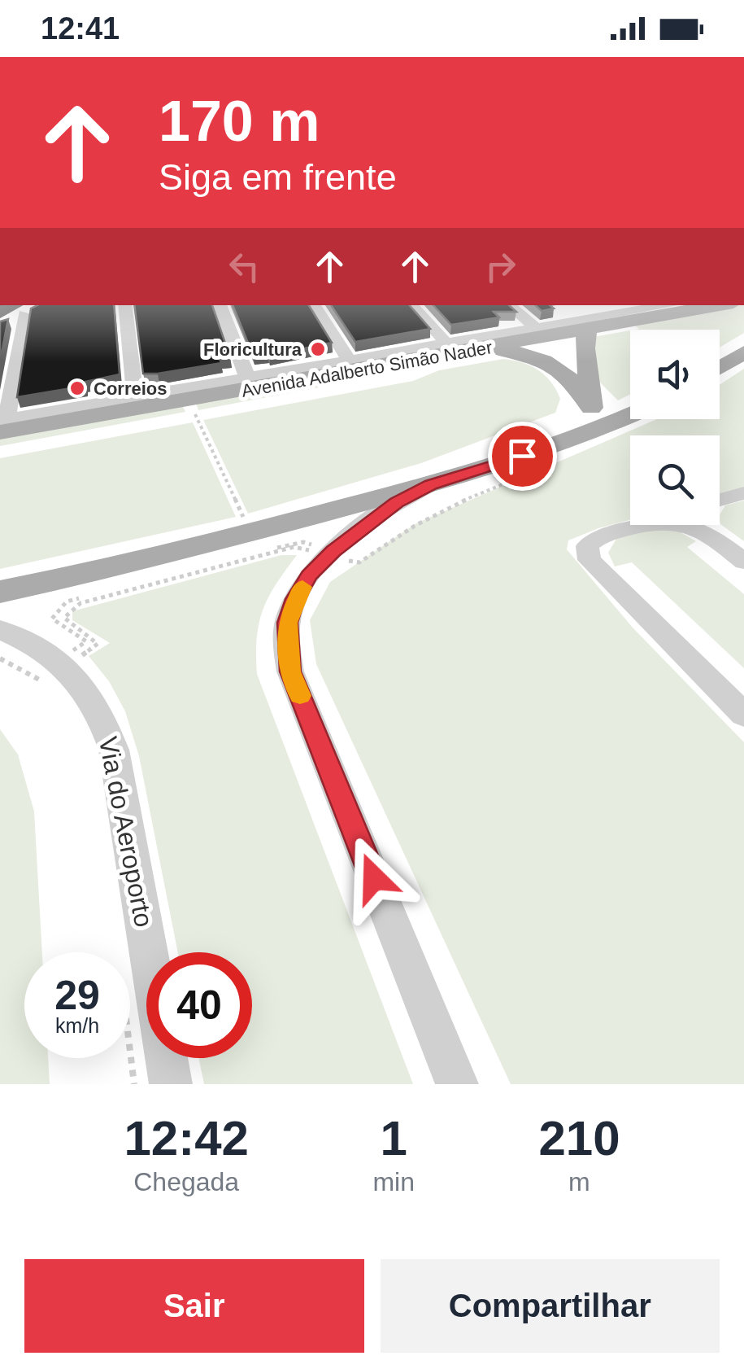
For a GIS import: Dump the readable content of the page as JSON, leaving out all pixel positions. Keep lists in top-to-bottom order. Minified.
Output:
{"streets":{"main road":["Avenida Adalberto Simão Nader"],"street":["Via do Aeroporto"]},"places":["Floricultura","Correios"],"page":{"status":"12:41","turn":["170 m","Siga em frente"],"speed":"29 km/h","limit":"40","eta":["12:42","Chegada","1","min","210","m"],"buttons":["Sair","Compartilhar"]}}
